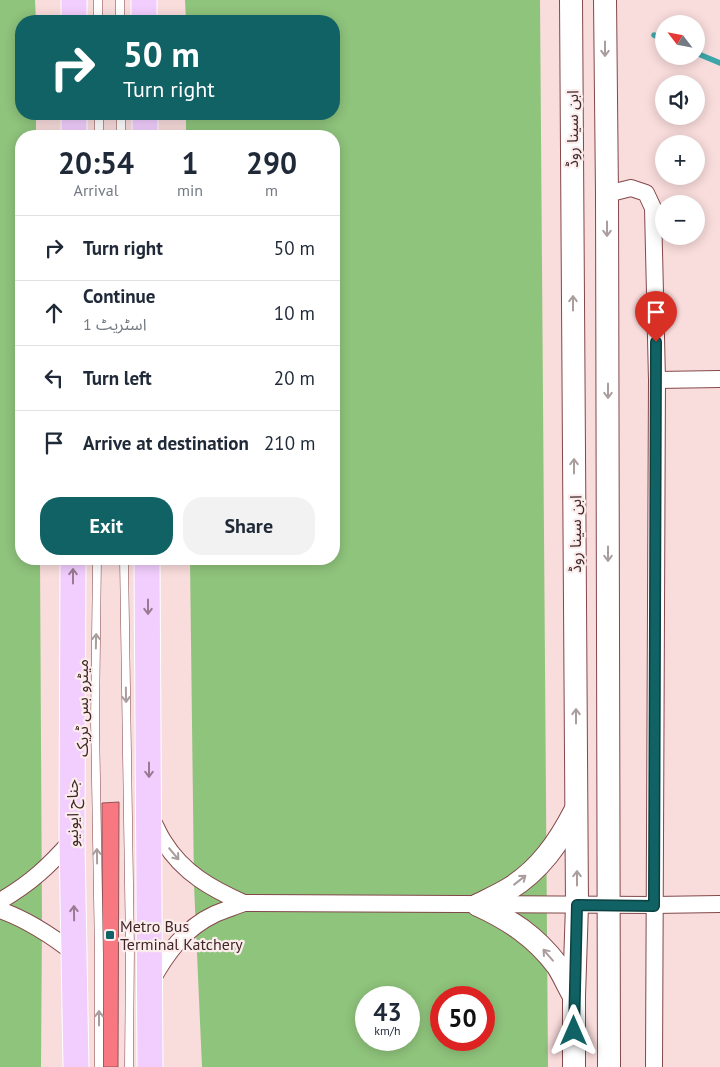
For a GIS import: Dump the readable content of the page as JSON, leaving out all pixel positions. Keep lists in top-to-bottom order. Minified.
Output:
{"streets":{"main road":["ابن سینا روڈ","جناح ایونیو"],"lane":["میٹرو بس ٹریک"]},"places":{"transit":["Metro Bus Terminal Katchery"]},"north":"top left","page":{"map_buttons":["+","−"],"turn":["50 m","Turn right"],"eta":["20:54","Arrival","1","min","290","m"],"list":[{"name":"Turn right","value":"50 m"},{"name":"Continue","note":"اسٹریٹ 1","value":"10 m"},{"name":"Turn left","value":"20 m"},{"name":"Arrive at destination","value":"210 m"}],"buttons":["Exit","Share"],"speed":"43 km/h","limit":"50"}}
